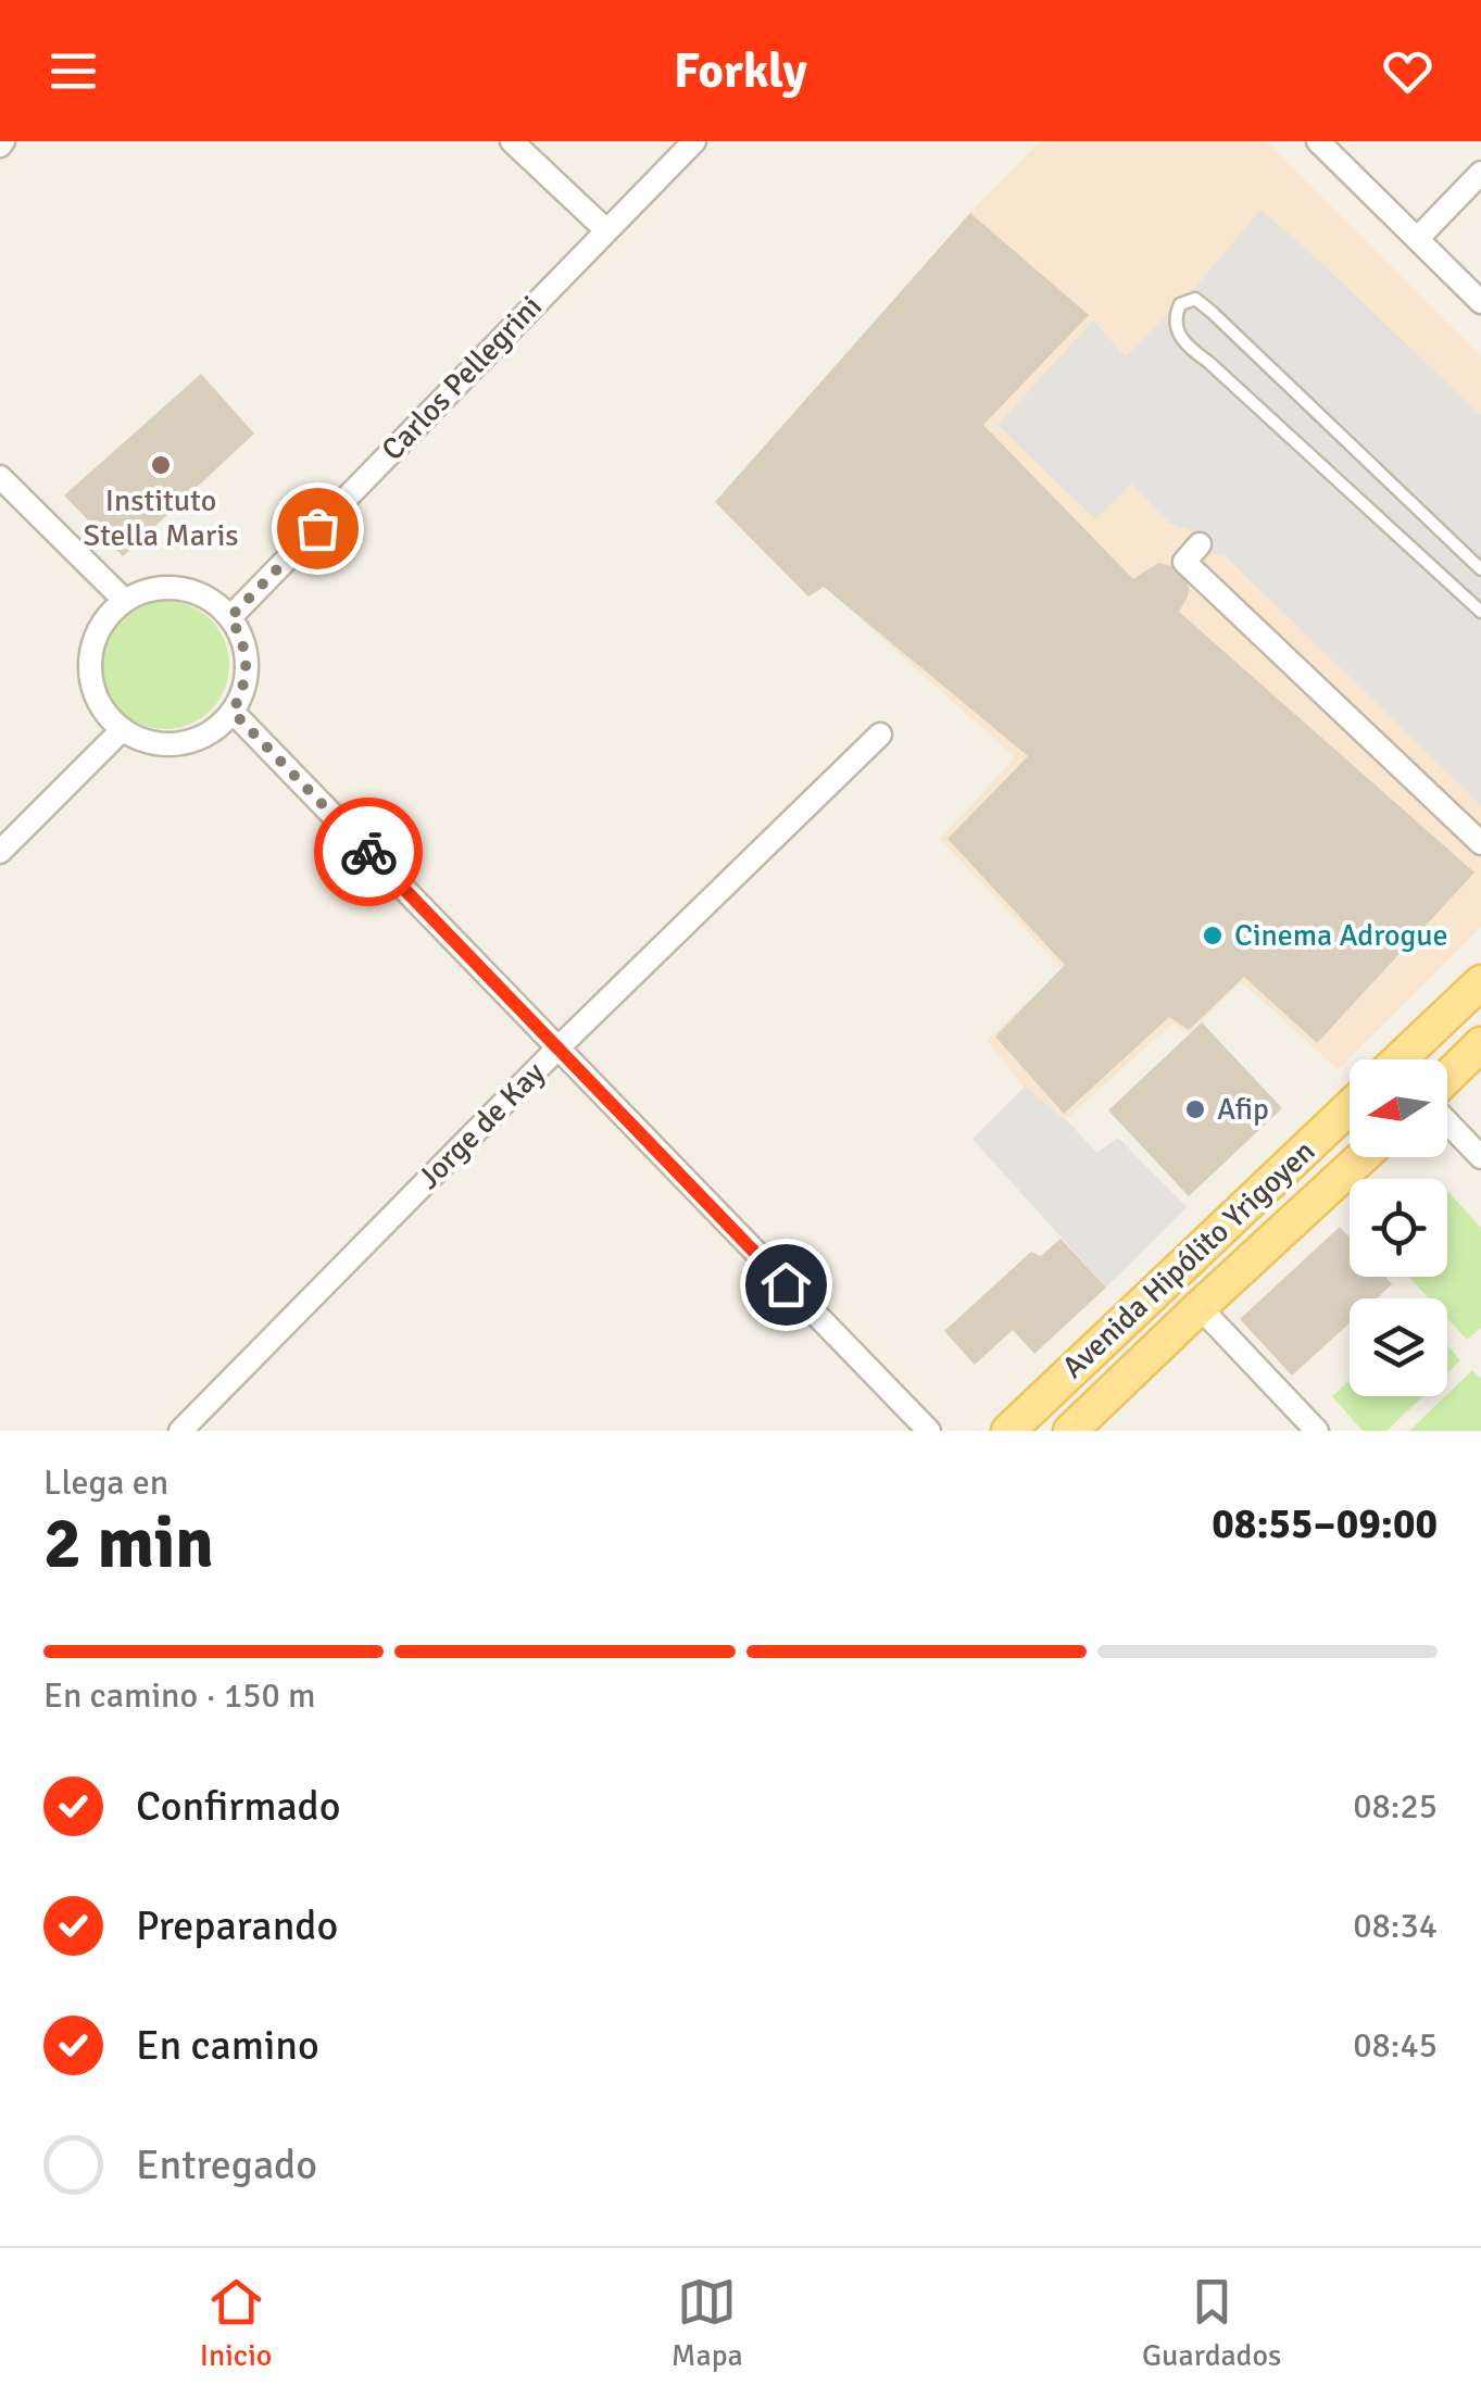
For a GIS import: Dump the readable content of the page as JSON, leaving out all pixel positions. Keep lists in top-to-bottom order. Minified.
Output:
{"streets":{"main road":["Avenida Hipólito Yrigoyen"],"street":["Carlos Pellegrini","Jorge de Kay"]},"places":["Instituto Stella Maris","Cinema Adrogue","Afip"],"north":"left","page":{"header":"Forkly","heading":["2 min","Llega en","08:55–09:00"],"bar":"En camino · 150 m","list":[["Confirmado","08:25"],["Preparando","08:34"],["En camino","08:45"],"Entregado"],"tabs":["Inicio","Mapa","Guardados"]}}
